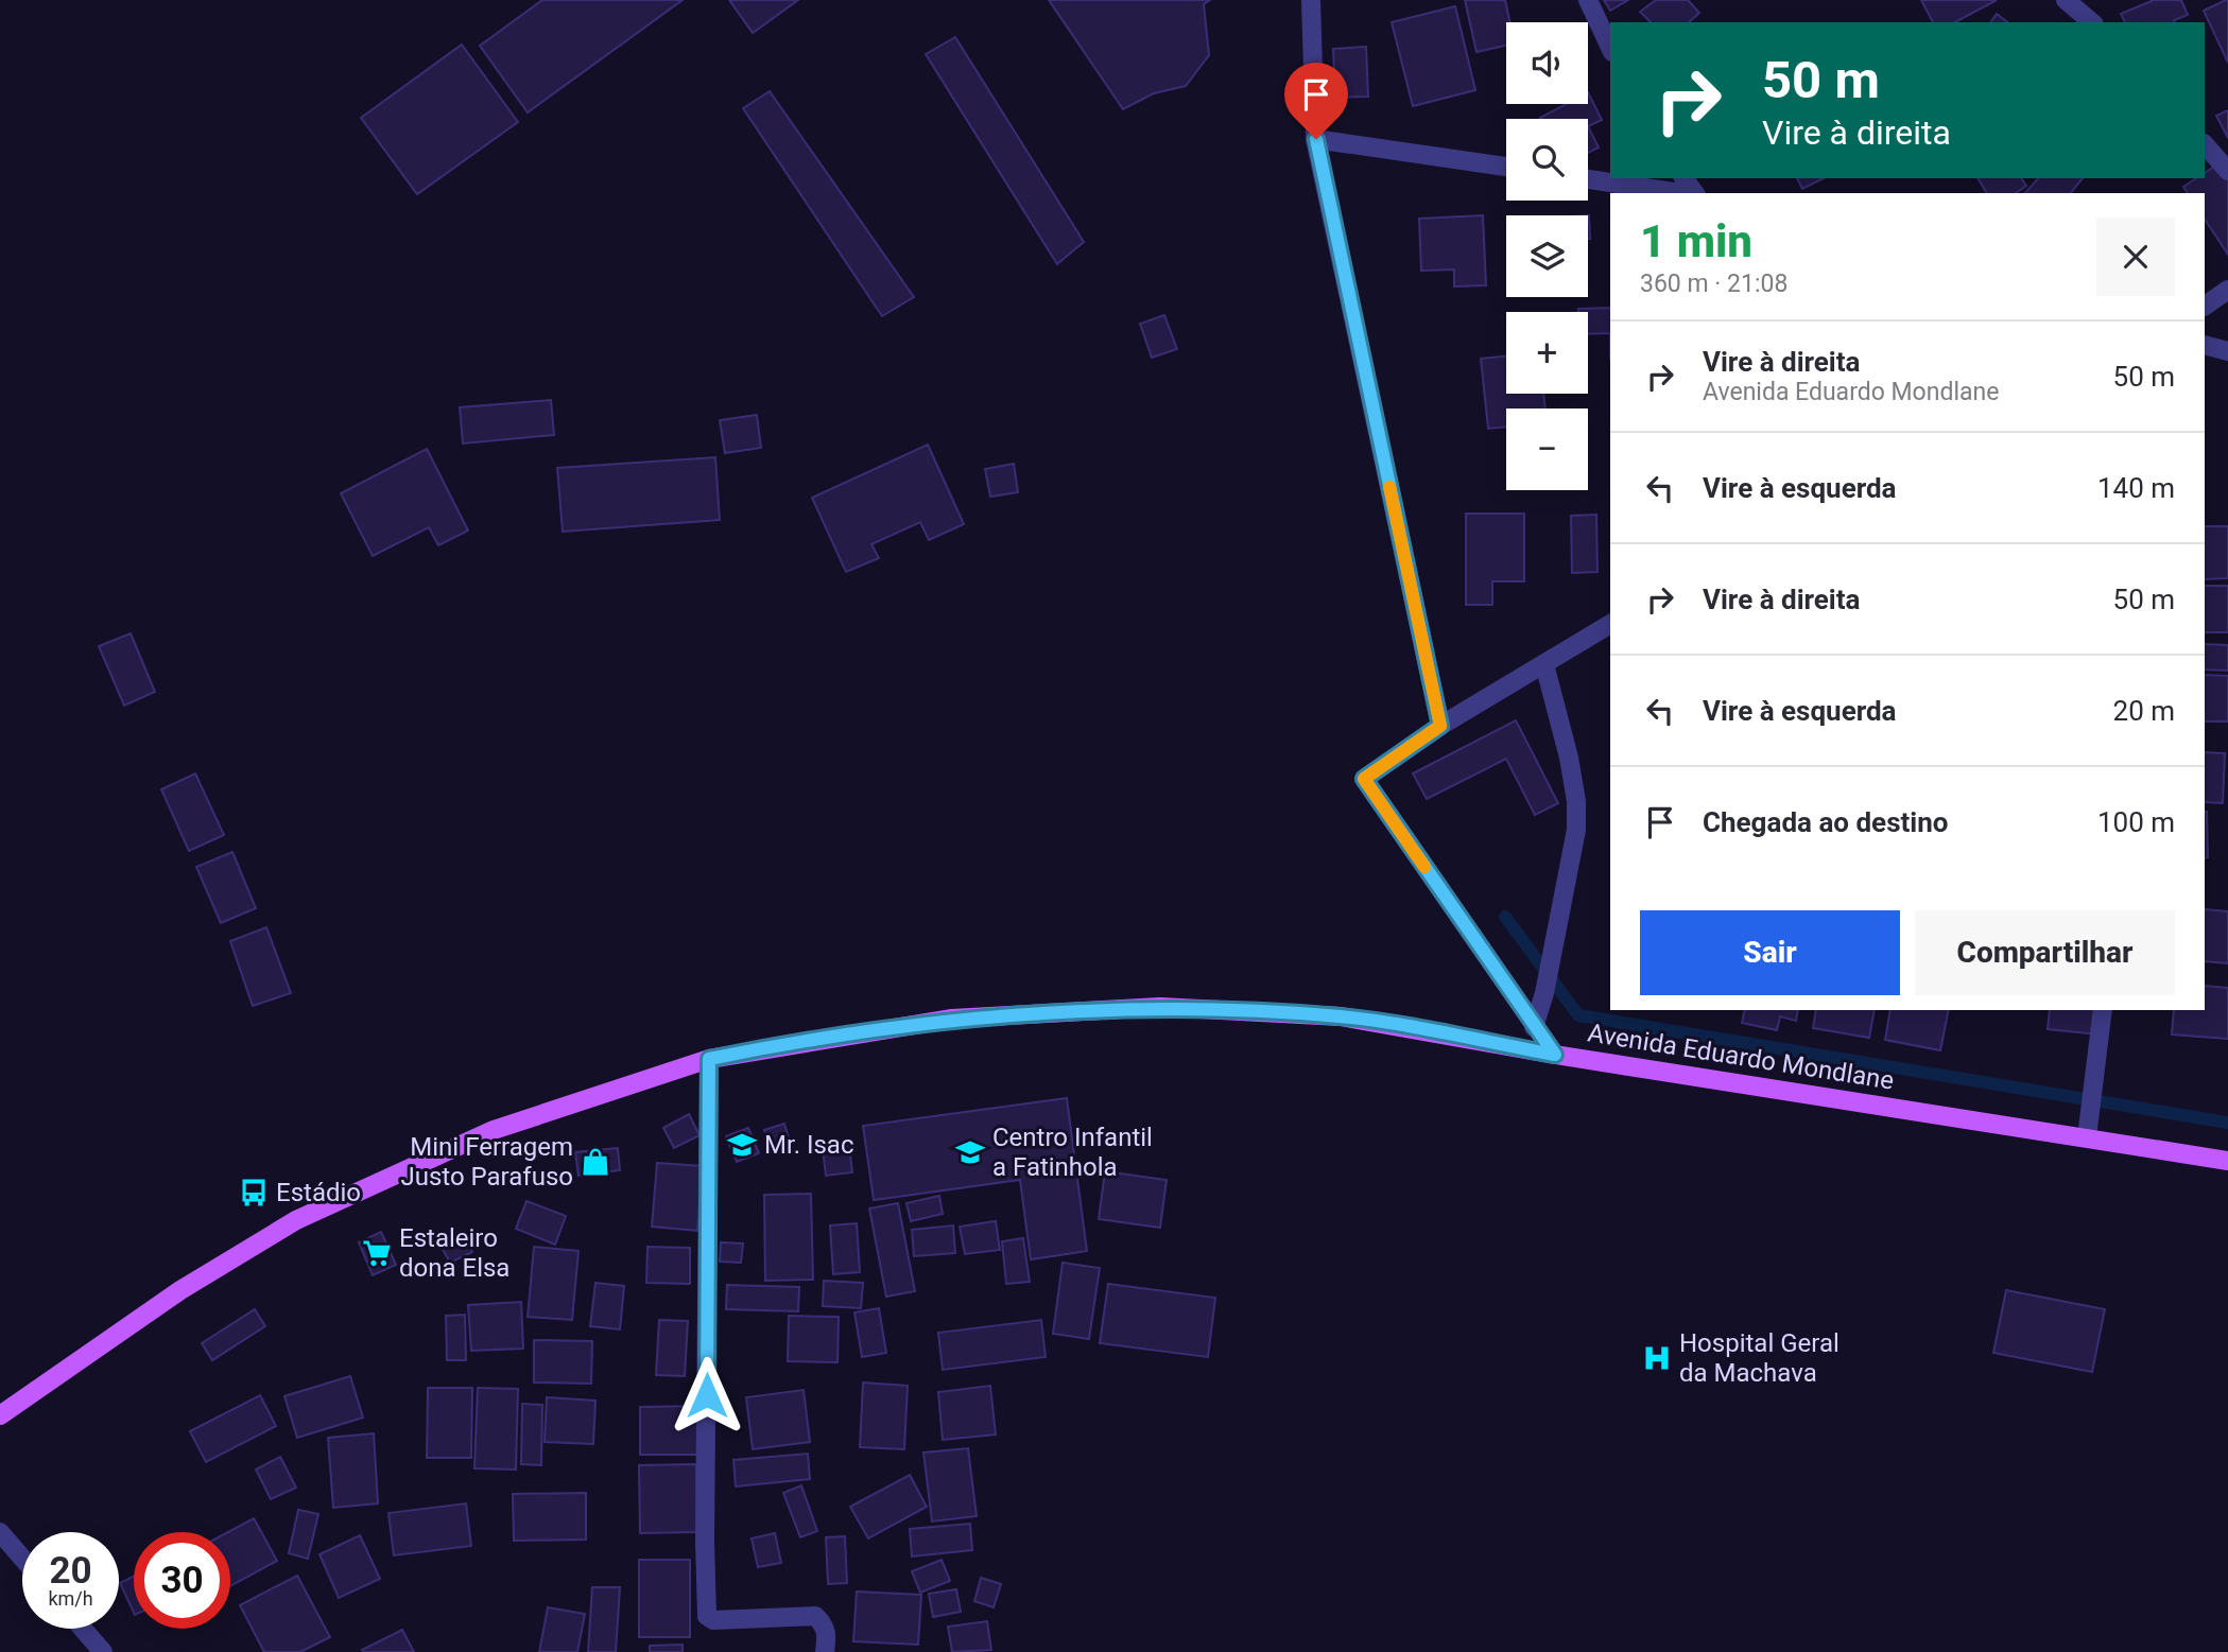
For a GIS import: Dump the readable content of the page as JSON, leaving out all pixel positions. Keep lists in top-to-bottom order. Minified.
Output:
{"streets":{"main road":["Avenida Eduardo Mondlane"]},"places":{"school or university":["Mr. Isac","Centro Infantil a Fatinhola"],"shop":["Mini Ferragem Justo Parafuso"],"bus stop":["Estádio"],"supermarket":["Estaleiro dona Elsa"],"hospital":["Hospital Geral da Machava"]},"page":{"map_buttons":["+","−"],"turn":["50 m","Vire à direita"],"heading":["1 min","360 m · 21:08"],"list":[{"name":"Vire à direita","note":"Avenida Eduardo Mondlane","value":"50 m"},{"name":"Vire à esquerda","value":"140 m"},{"name":"Vire à direita","value":"50 m"},{"name":"Vire à esquerda","value":"20 m"},{"name":"Chegada ao destino","value":"100 m"}],"buttons":["Sair","Compartilhar"],"speed":"20 km/h","limit":"30"}}
